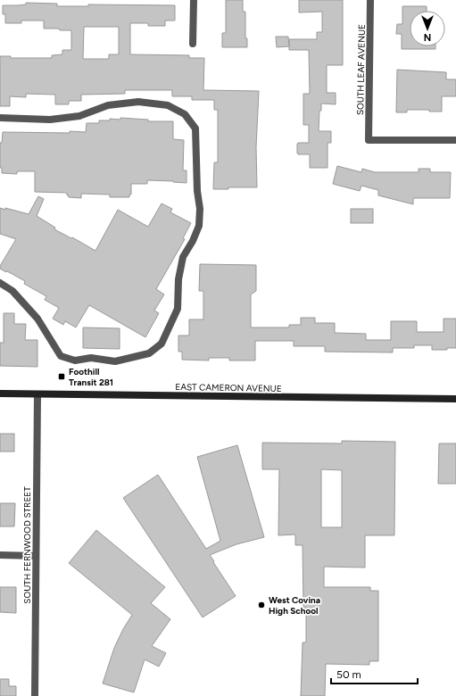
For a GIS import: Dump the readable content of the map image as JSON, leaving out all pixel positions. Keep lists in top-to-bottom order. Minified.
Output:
{"streets":{"main road":["EAST CAMERON AVENUE"],"street":["SOUTH LEAF AVENUE","SOUTH FERNWOOD STREET"]},"crossings":[["EAST CAMERON AVENUE","SOUTH FERNWOOD STREET"]],"places":{"transit":["Foothill Transit 281"],"other":["West Covina High School"]},"scale_bar":"50 m","north":"bottom"}
